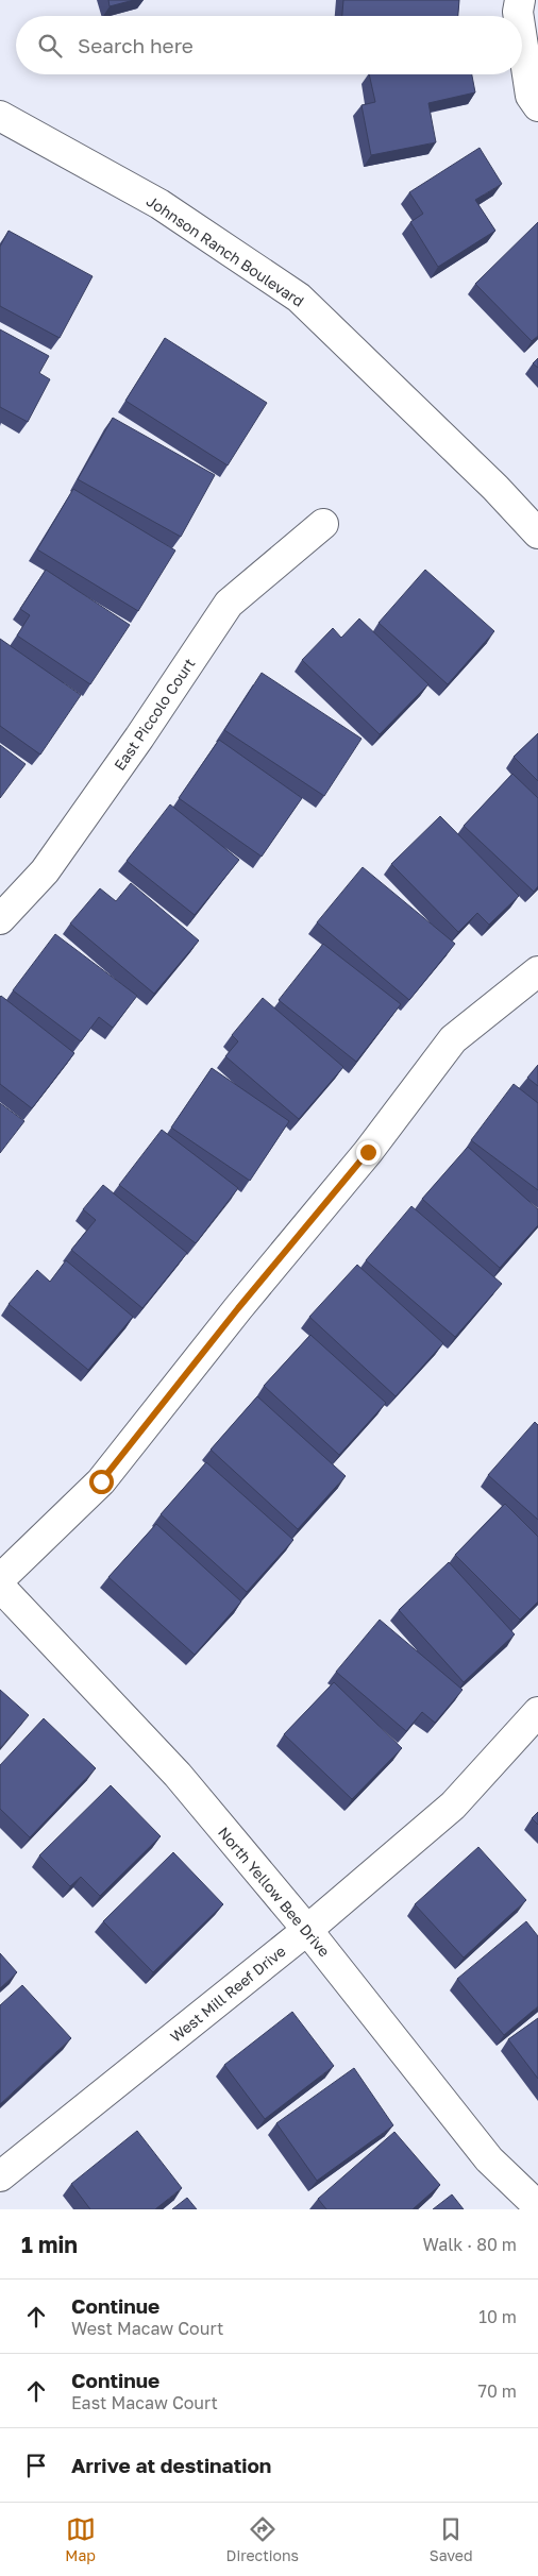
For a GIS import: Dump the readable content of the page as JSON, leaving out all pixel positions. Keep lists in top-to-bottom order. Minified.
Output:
{"streets":{"street":["Johnson Ranch Boulevard","East Piccolo Court","North Yellow Bee Drive","West Mill Reef Drive"]},"crossings":[["North Yellow Bee Drive","West Mill Reef Drive"]],"page":{"search":"Search here","heading":["1 min","Walk · 80 m"],"list":[["Continue","West Macaw Court","10 m"],["Continue","East Macaw Court","70 m"],"Arrive at destination"],"nav":["Map","Directions","Saved"]}}
